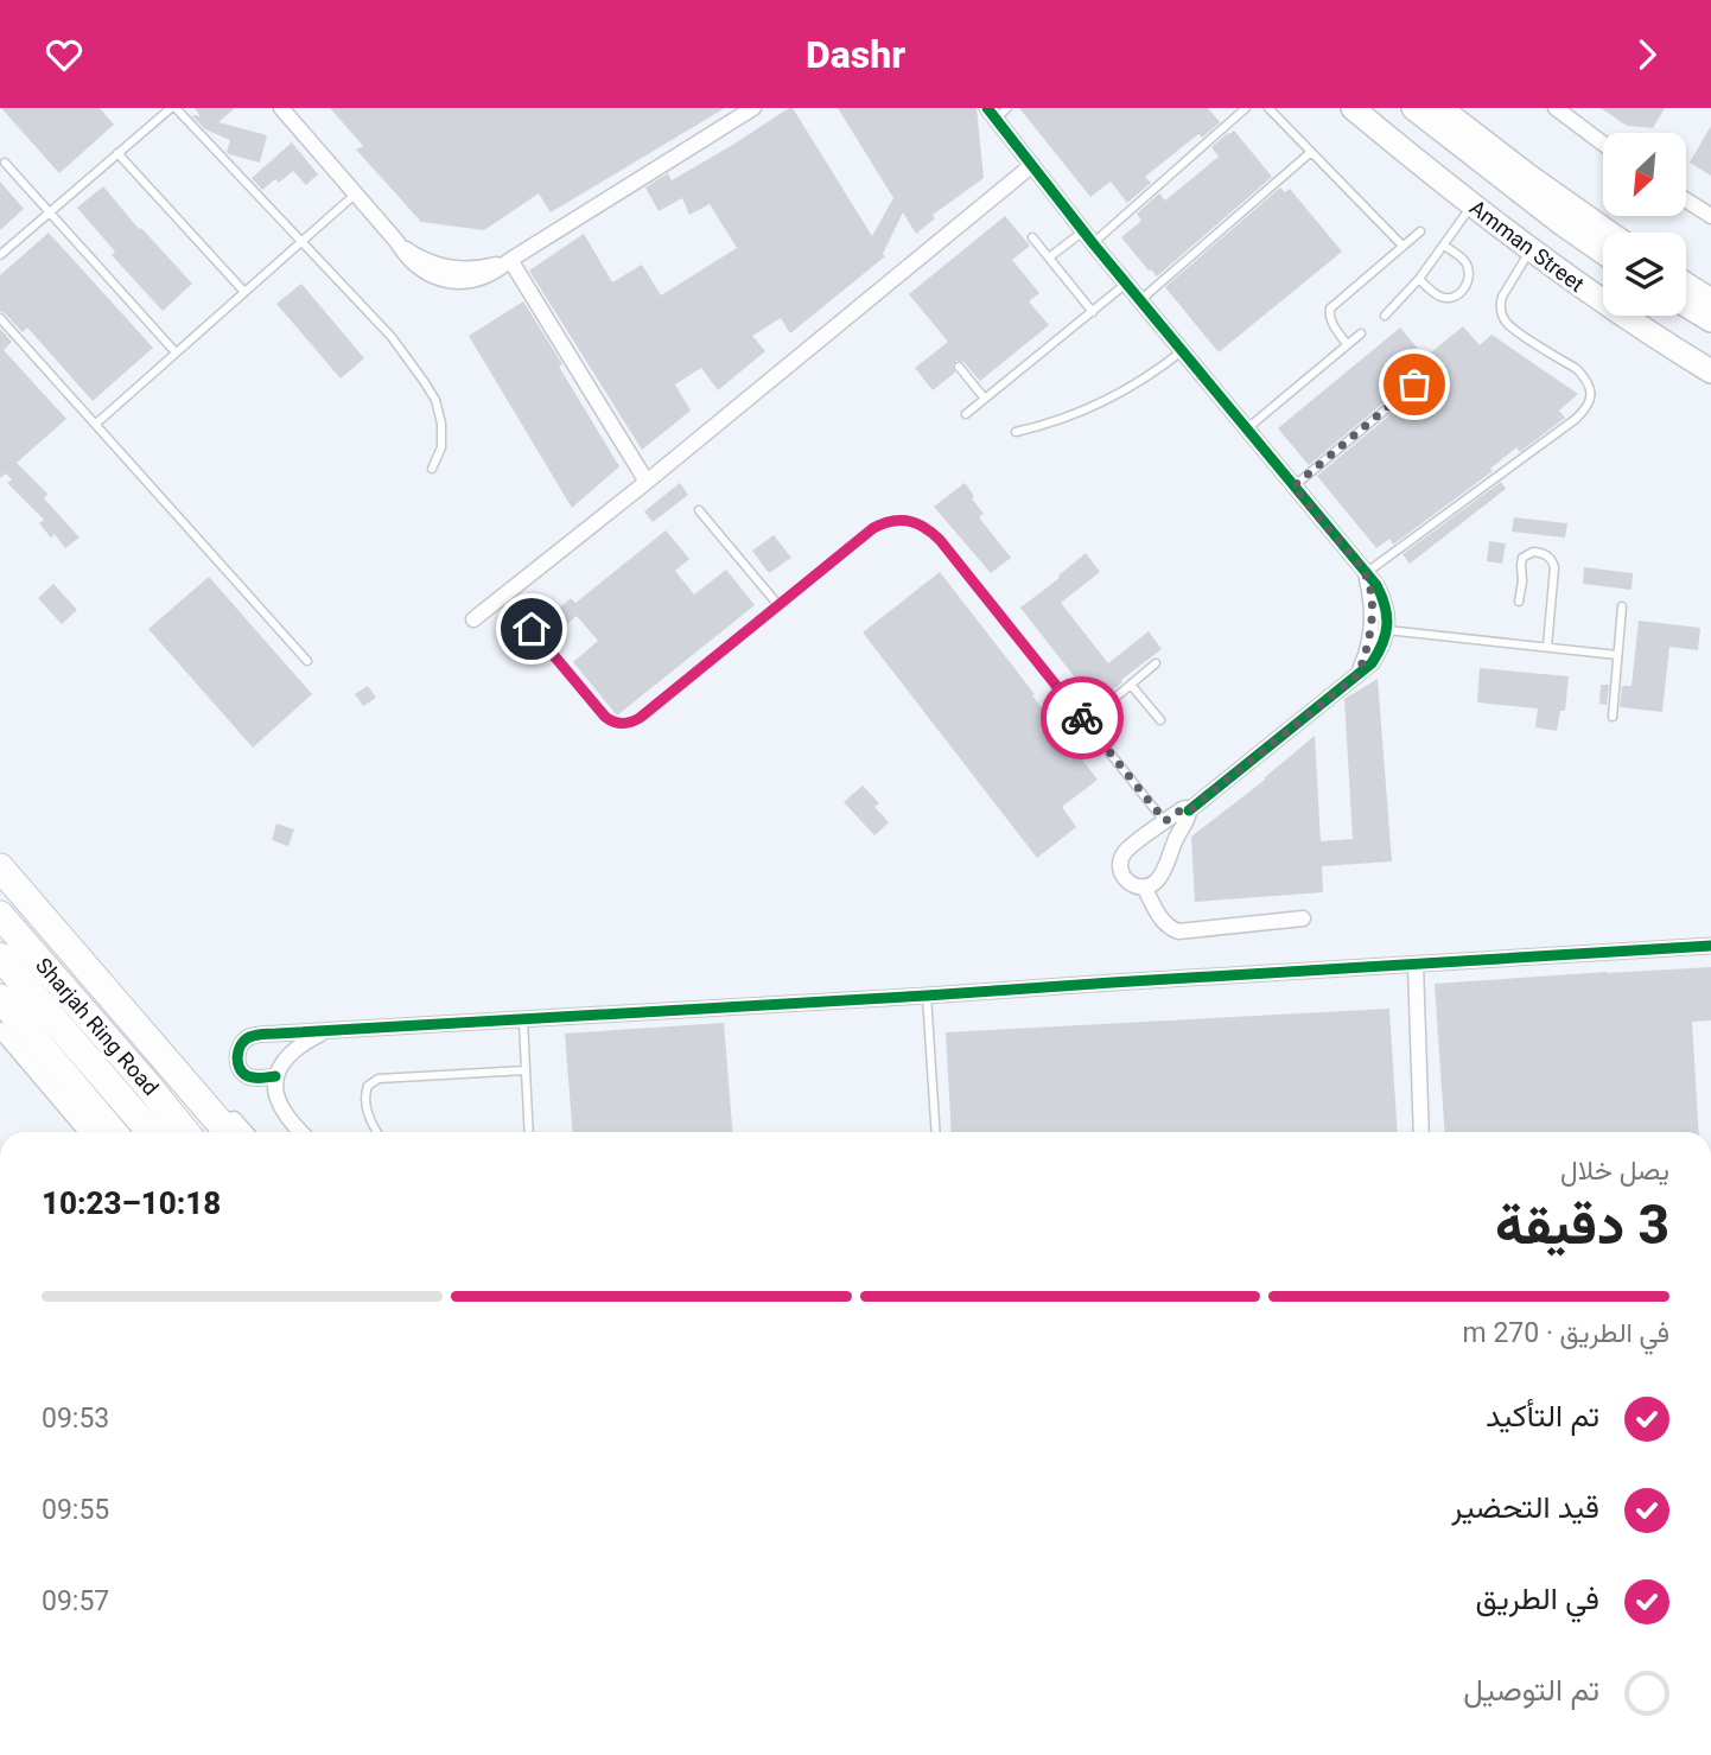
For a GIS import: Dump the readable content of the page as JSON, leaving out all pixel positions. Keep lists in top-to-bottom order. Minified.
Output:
{"streets":{"highway":["Sharjah Ring Road"],"main road":["Amman Street"]},"north":"bottom left","page":{"header":"Dashr","heading":["3 دقيقة","يصل خلال","10:18–10:23"],"bar":"في الطريق · 270 m","list":[["تم التأكيد","09:53"],["قيد التحضير","09:55"],["في الطريق","09:57"],"تم التوصيل"]}}
